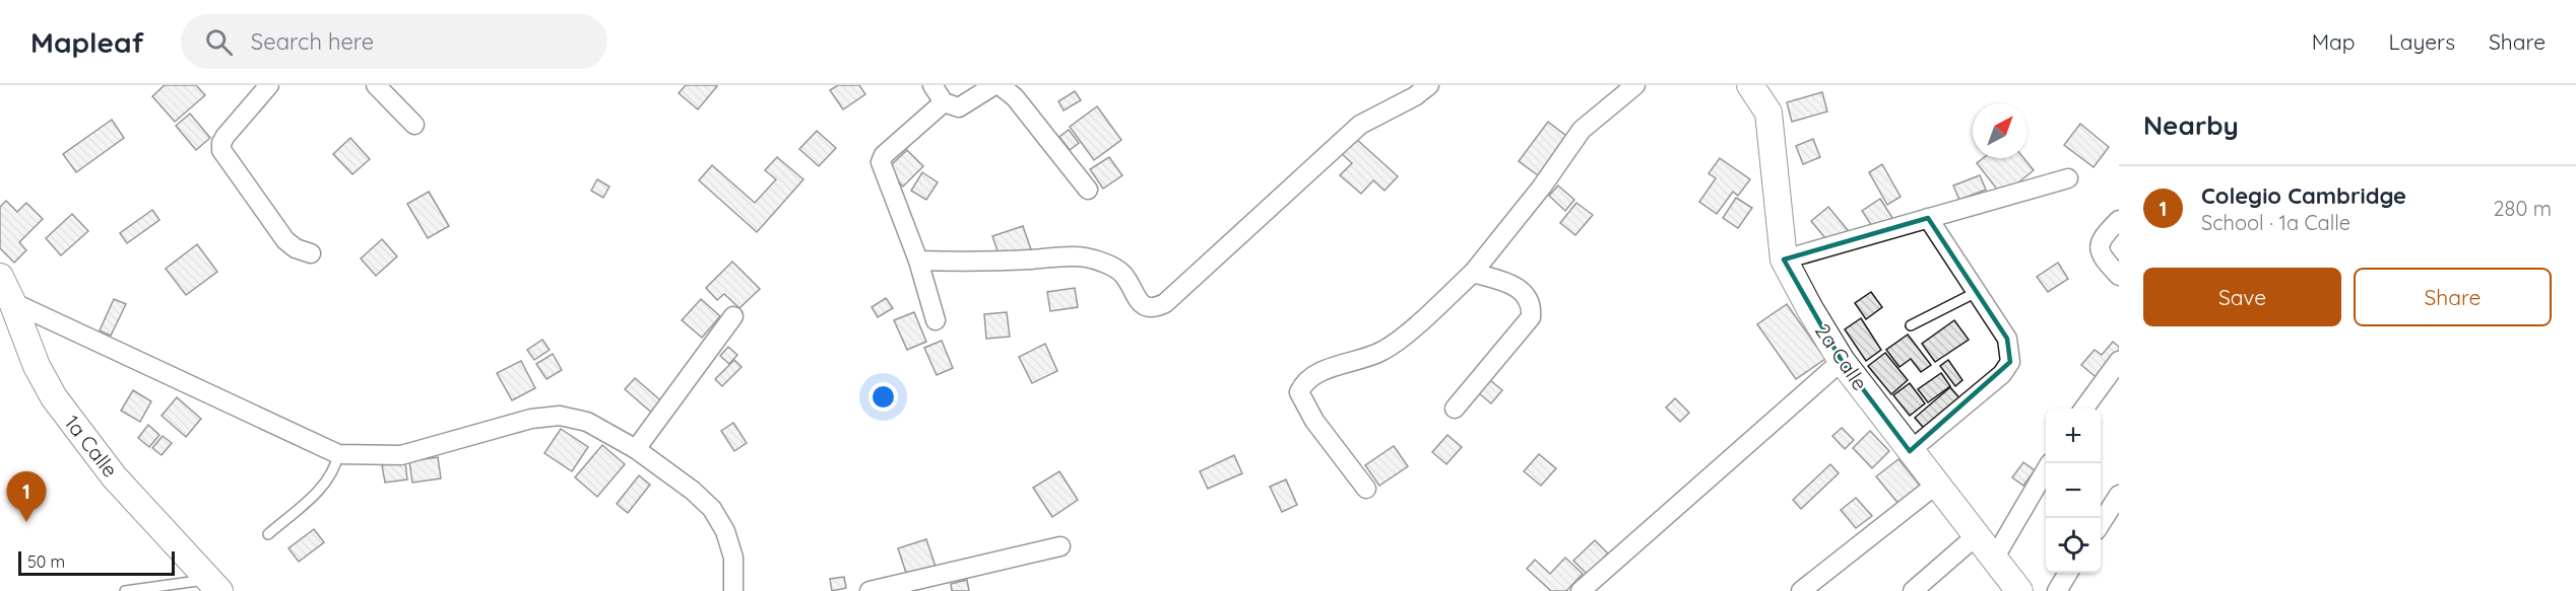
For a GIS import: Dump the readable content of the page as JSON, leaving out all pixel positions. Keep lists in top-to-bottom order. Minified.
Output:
{"streets":{"main road":["2a Calle","1a Calle"]},"scale_bar":"50 m","north":"top right","page":{"header":"Mapleaf","search":"Search here","nav":["Map","Layers","Share"],"heading":"Nearby","list":[{"mark":"1","name":"Colegio Cambridge","note":"School · 1a Calle","value":"280 m"}],"buttons":["Save","Share"],"map_buttons":["+","−"],"pins":"1","scale":"50 m"}}
